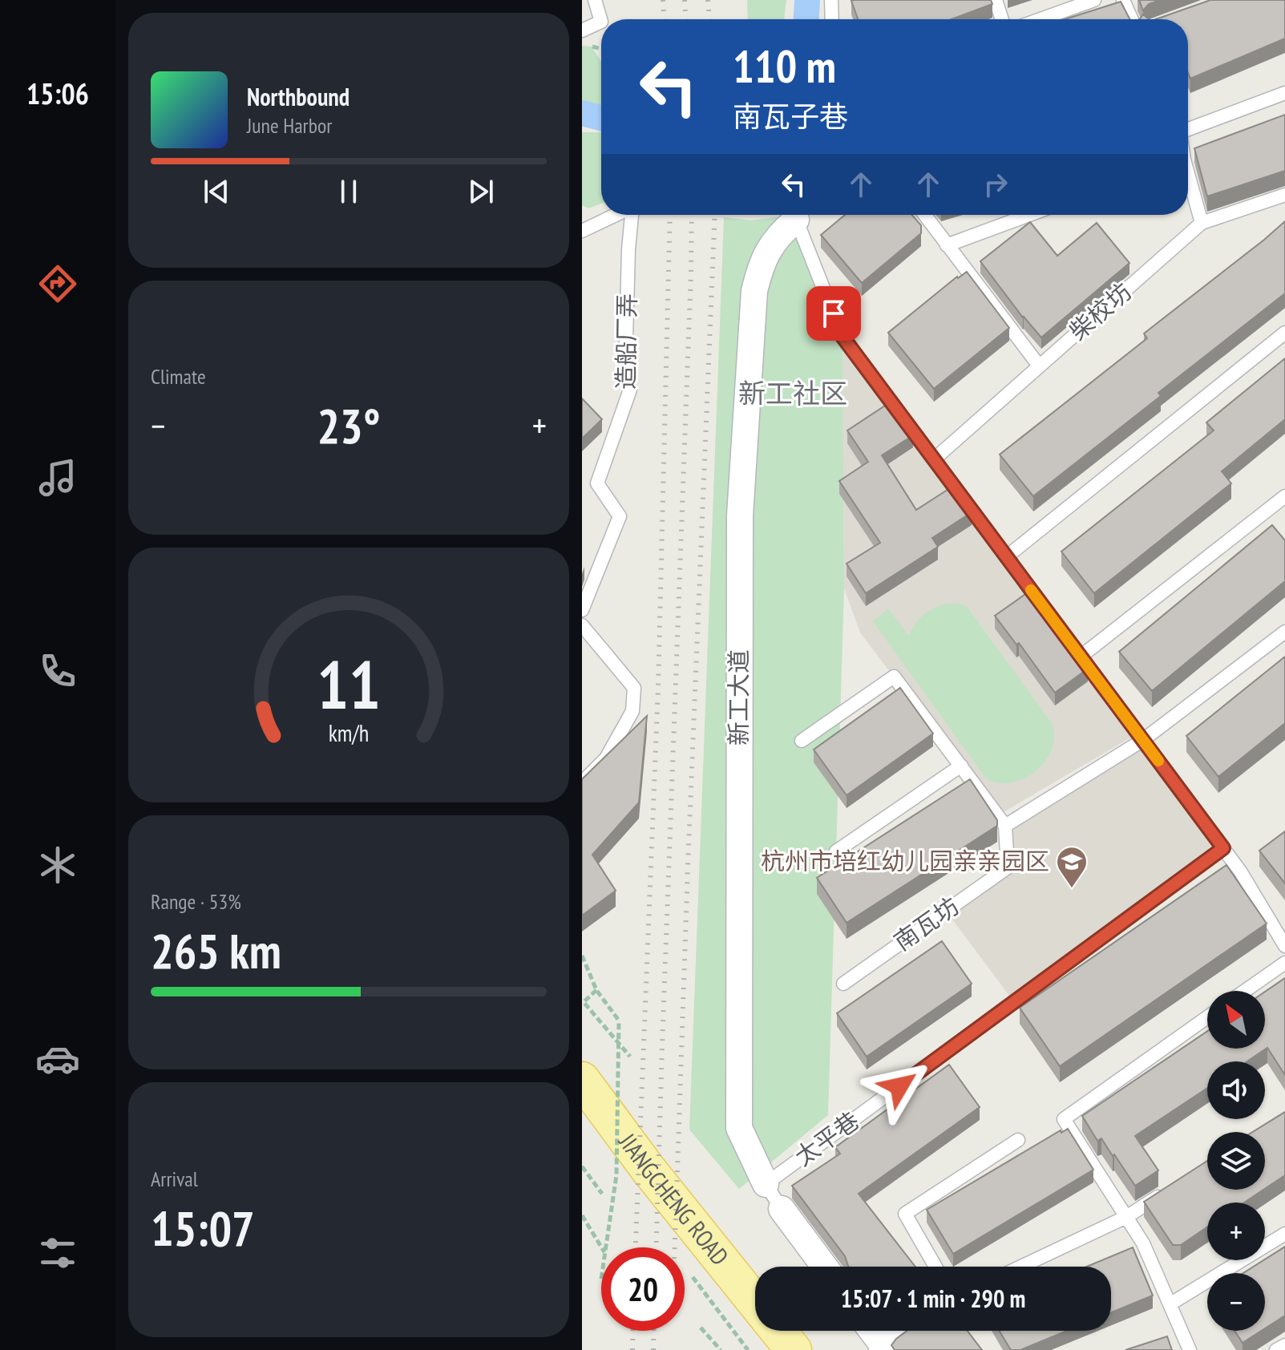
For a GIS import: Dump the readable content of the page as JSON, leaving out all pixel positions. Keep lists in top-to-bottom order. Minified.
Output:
{"streets":{"main road":["JIANGCHENG ROAD"],"street":["新工大道"],"lane":["柴校坊","造船厂弄","南瓦坊","太平巷"]},"crossings":[["新工大道","太平巷"]],"districts":["新工社区"],"places":{"school or university":["杭州市培红幼儿园亲亲园区"]},"north":"top left","page":{"tabs":"15:06","turn":["110 m","南瓦子巷"],"song":["Northbound","June Harbor"],"tile":["Climate",["Range · 53%","265 km"],["Arrival","15:07"]],"heat":["−","23°","+"],"map_buttons":["+","−"],"limit":"20","trip":"15:07 · 1 min · 290 m","gauge":["11","km/h"]}}
